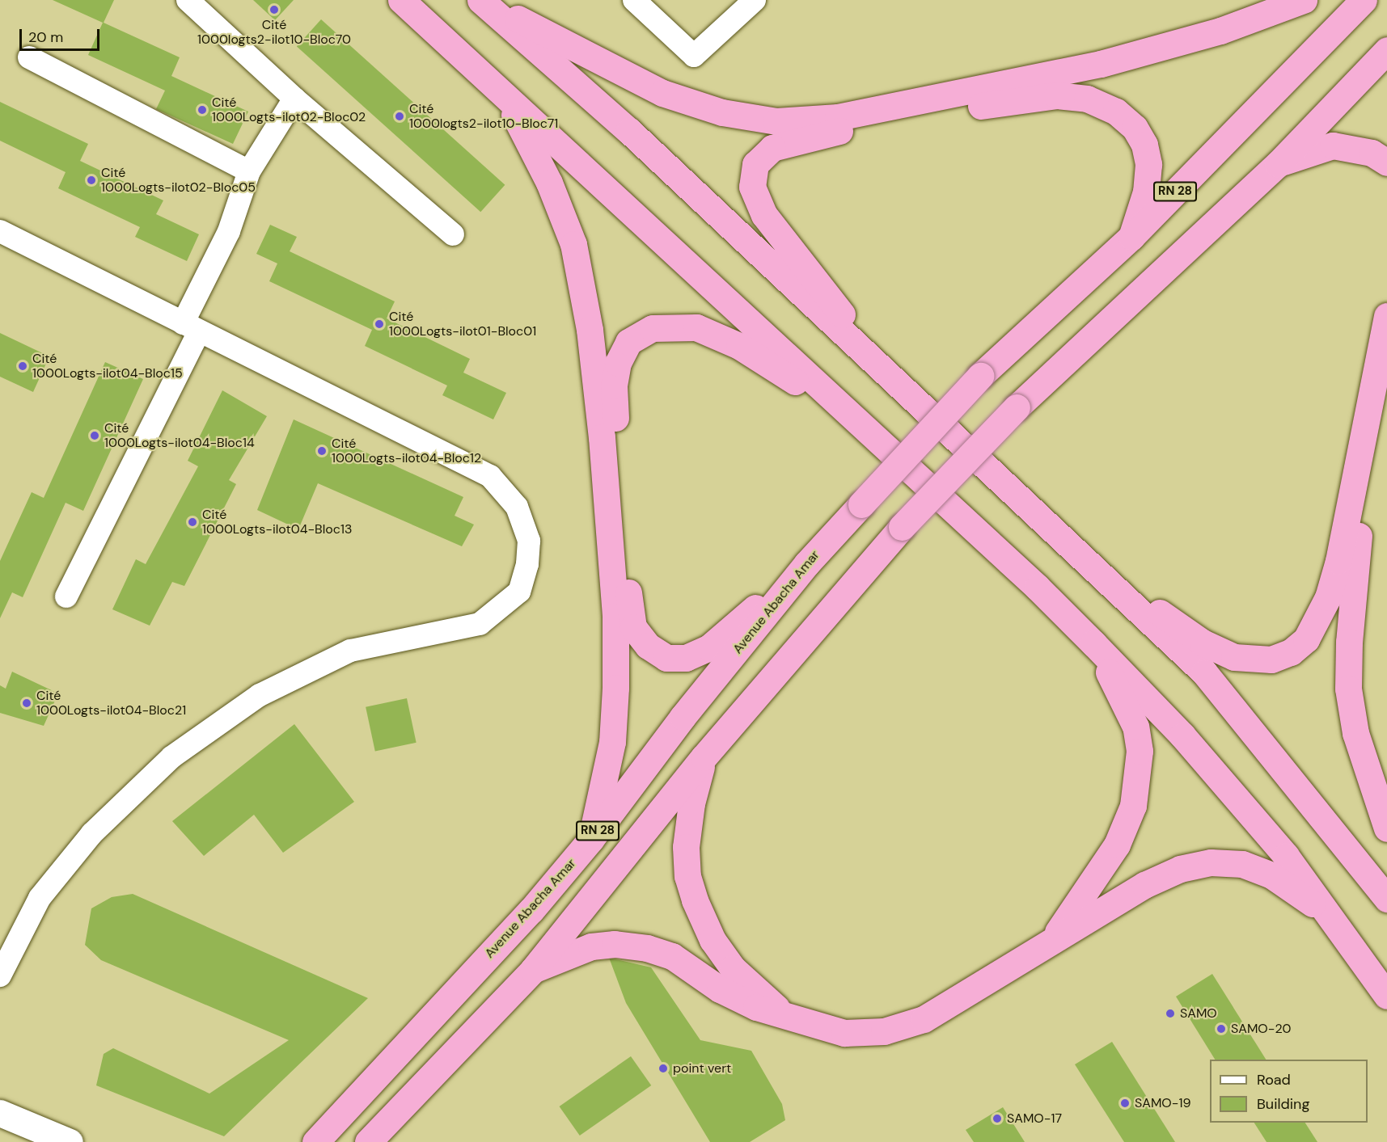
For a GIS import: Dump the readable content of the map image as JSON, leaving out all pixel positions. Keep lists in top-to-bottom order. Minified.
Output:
{"streets":{"highway":["RN 28","Avenue Abacha Amar"]},"crossings":[["RN 28","Avenue Abacha Amar"]],"places":["Cité 1000logts2-ilot10-Bloc70","Cité 1000Logts-ilot02-Bloc02","Cité 1000logts2-ilot10-Bloc71","Cité 1000Logts-ilot02-Bloc05","Cité 1000Logts-ilot01-Bloc01","Cité 1000Logts-ilot04-Bloc15","Cité 1000Logts-ilot04-Bloc14","Cité 1000Logts-ilot04-Bloc12","Cité 1000Logts-ilot04-Bloc13","Cité 1000Logts-ilot04-Bloc21","SAMO","SAMO-20","point vert","SAMO-19","SAMO-17"],"legend":["Road","Building"],"scale_bar":"20 m"}
